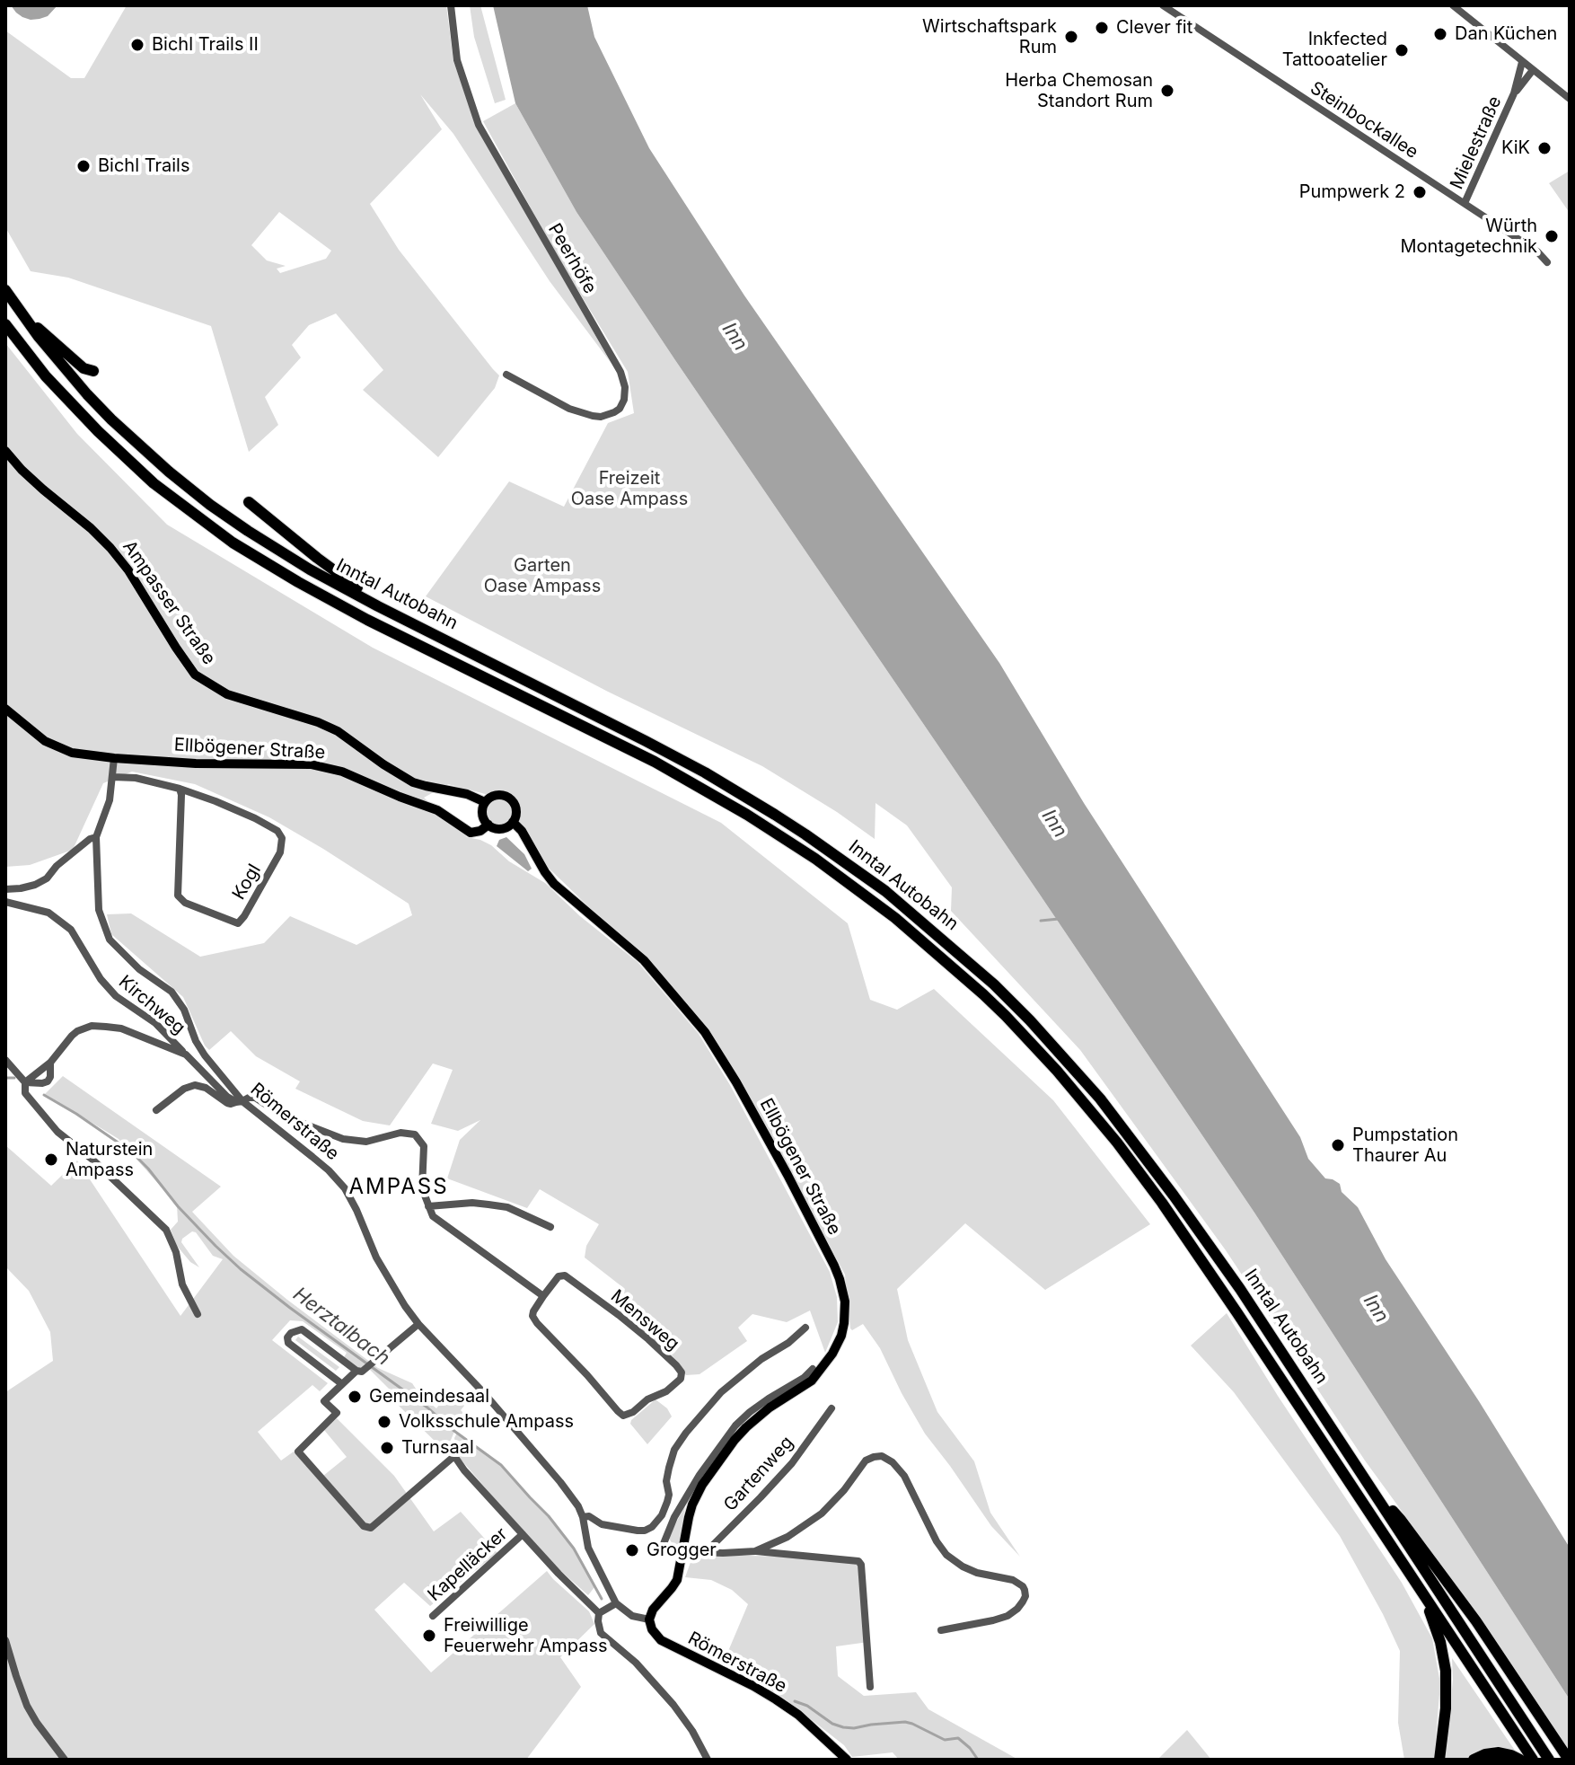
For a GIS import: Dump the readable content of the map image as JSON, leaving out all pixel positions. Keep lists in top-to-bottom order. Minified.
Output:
{"streets":{"highway":["Inntal Autobahn"],"main road":["Ampasser Straße","Ellbögener Straße","Römerstraße"],"street":["Steinbockallee","Mielestraße","Peerhöfe","Kogl","Kirchweg","Mensweg","Gartenweg","Kapelläcker"]},"crossings":[["Steinbockallee","Mielestraße"],["Ampasser Straße","Ellbögener Straße"],["Ellbögener Straße","Römerstraße"],["Kogl","Römerstraße"],["Kirchweg","Römerstraße"]],"districts":["AMPASS"],"water":["Inn","Herztalbach"],"parks":["Freizeit Oase Ampass","Garten Oase Ampass"],"places":["Clever fit","Dan Küchen","Wirtschaftspark Rum","Bichl Trails II","Inkfected Tattooatelier","Herba Chemosan Standort Rum","KiK","Bichl Trails","Pumpwerk 2","Würth Montagetechnik","Pumpstation Thaurer Au","Naturstein Ampass","Gemeindesaal","Volksschule Ampass","Turnsaal","Grogger","Freiwillige Feuerwehr Ampass"]}
